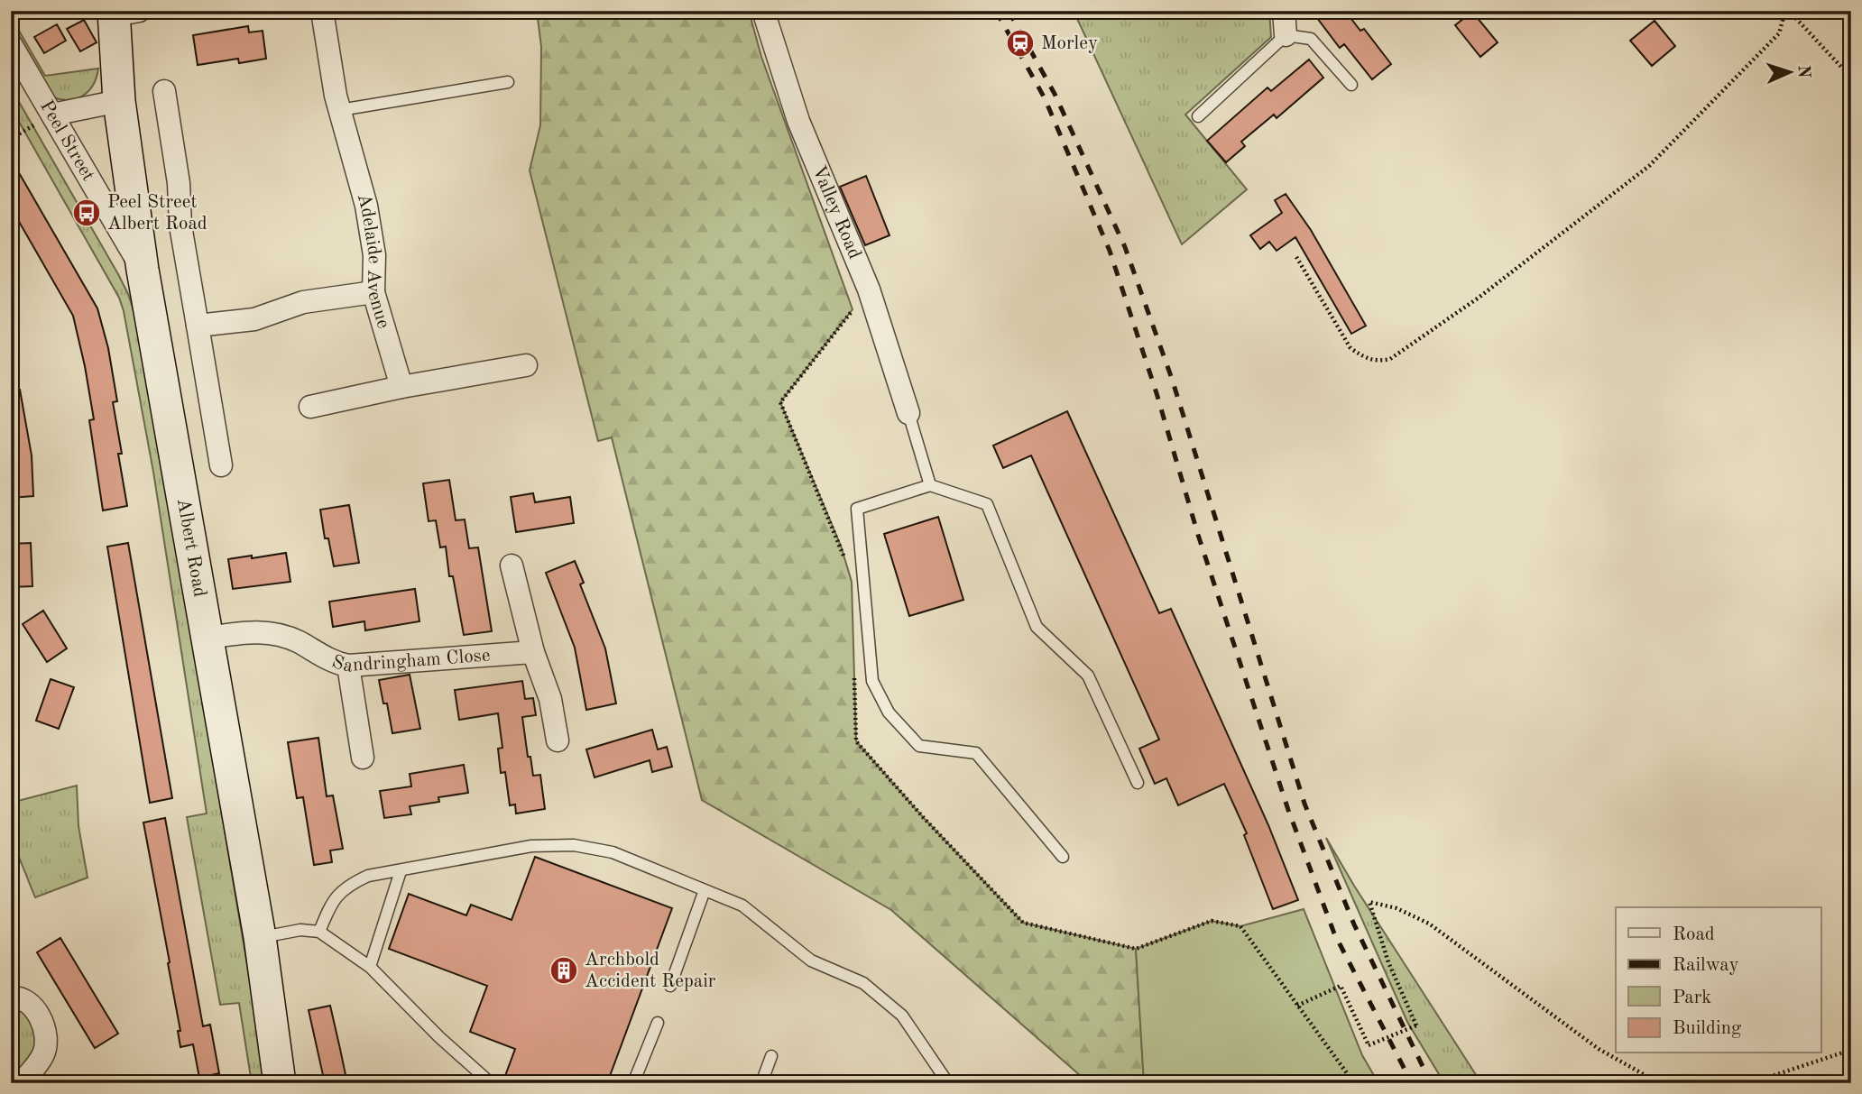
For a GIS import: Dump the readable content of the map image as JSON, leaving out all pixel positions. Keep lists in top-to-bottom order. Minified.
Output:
{"streets":{"street":["Peel Street","Valley Road","Adelaide Avenue","Albert Road","Sandringham Close"]},"crossings":[["Peel Street","Albert Road"],["Albert Road","Sandringham Close"]],"places":{"station":["Morley"],"bus stop":["Peel Street Albert Road"],"building":["Archbold Accident Repair"]},"legend":["Road","Railway","Park","Building"],"north":"right"}
